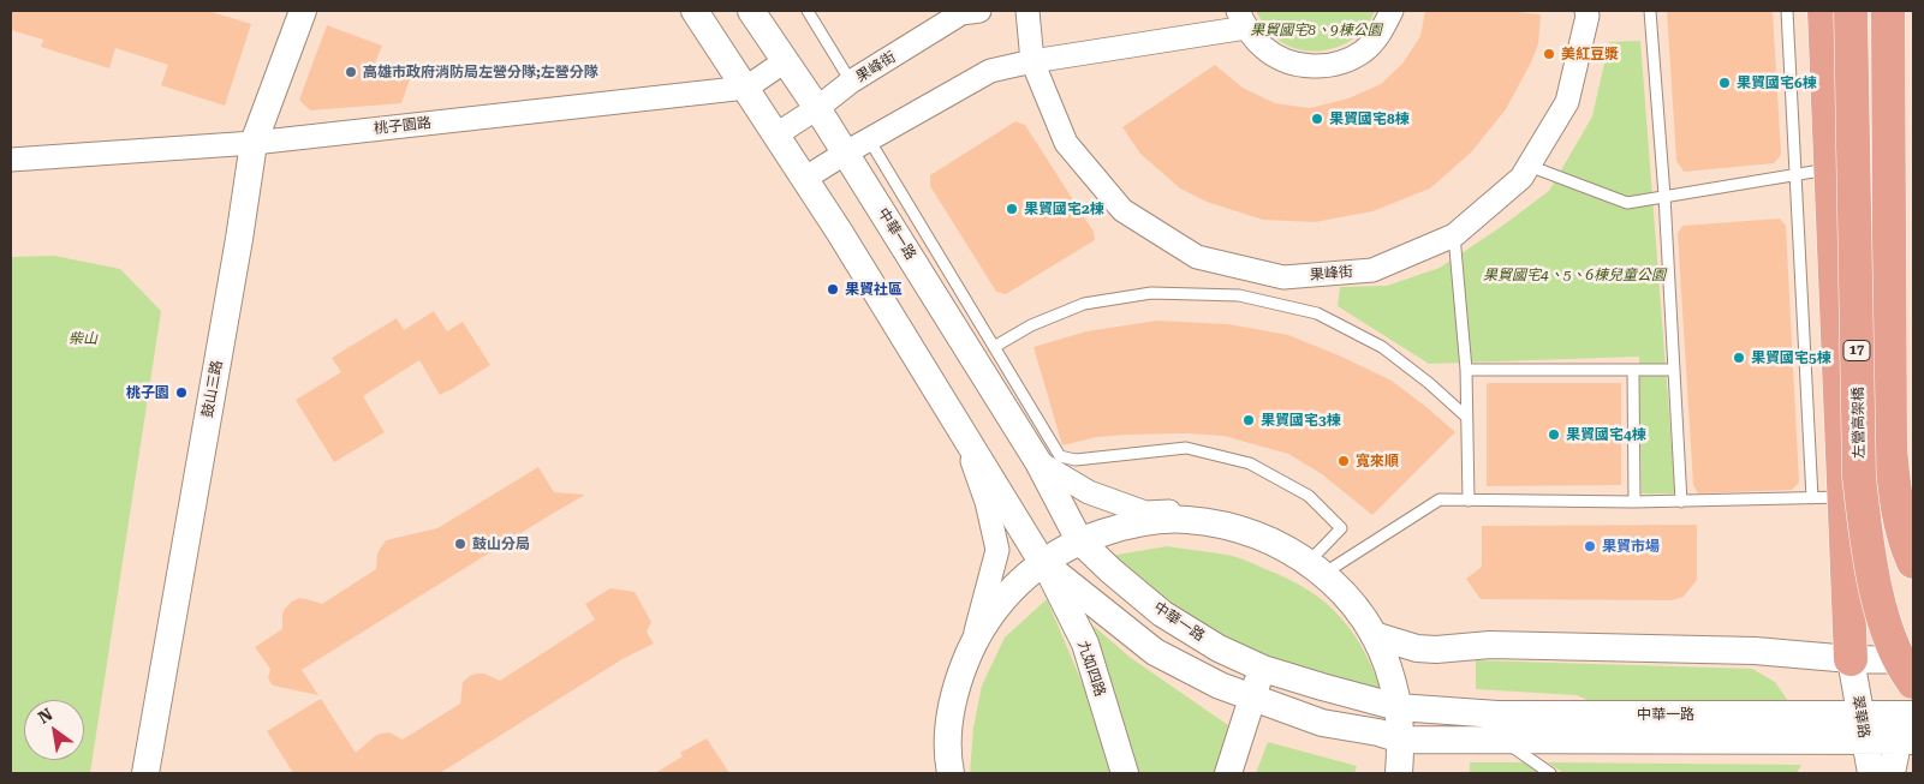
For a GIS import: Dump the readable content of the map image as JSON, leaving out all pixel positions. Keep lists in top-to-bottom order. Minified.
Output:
{"streets":{"main road":["17","左營高架橋"],"street":["果峰街","桃子園路","中華一路","鼓山三路","九如四路","翠華路"]},"crossings":[["果峰街","中華一路"],["桃子園路","中華一路"],["桃子園路","鼓山三路"],["中華一路","九如四路"],["中華一路","翠華路"]],"parks":["果貿國宅8、9棟公園","果貿國宅4、5、6棟兒童公園","柴山"],"places":["美紅豆漿","高雄市政府消防局左營分隊;左營分隊","果貿國宅6棟","果貿國宅8棟","果貿國宅2棟","果貿社區","果貿國宅5棟","桃子園","果貿國宅3棟","果貿國宅4棟","寬來順","鼓山分局","果貿市場"],"north":"top left"}
